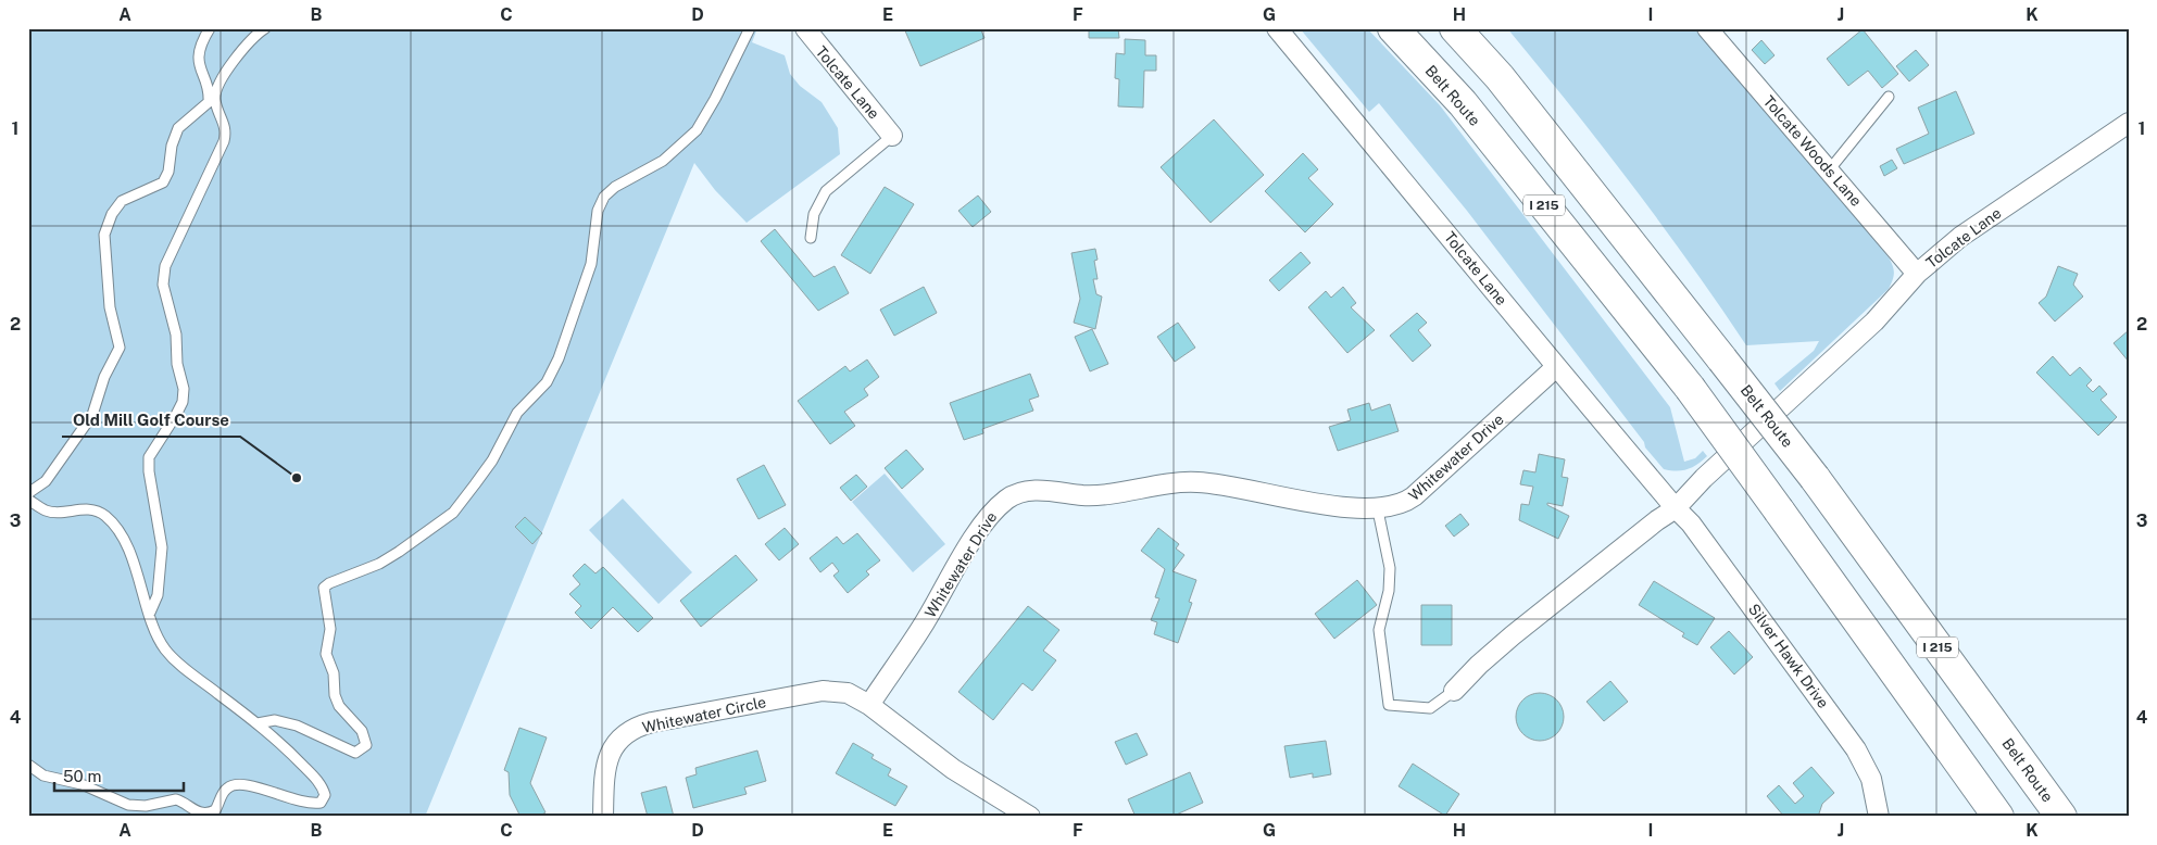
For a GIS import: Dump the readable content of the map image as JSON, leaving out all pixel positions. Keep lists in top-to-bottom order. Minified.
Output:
{"streets":{"highway":["Belt Route","I 215"],"street":["Tolcate Lane","Tolcate Woods Lane","Whitewater Drive","Silver Hawk Drive","Whitewater Circle"]},"crossings":[["Tolcate Lane","Tolcate Woods Lane"],["Tolcate Lane","Whitewater Drive"],["Tolcate Lane","Silver Hawk Drive"],["Whitewater Drive","Whitewater Circle"]],"places":["Old Mill Golf Course"],"scale_bar":"50 m","grid":{"columns":["A","B","C","D","E","F","G","H","I","J","K"],"rows":["1","2","3","4"]}}
